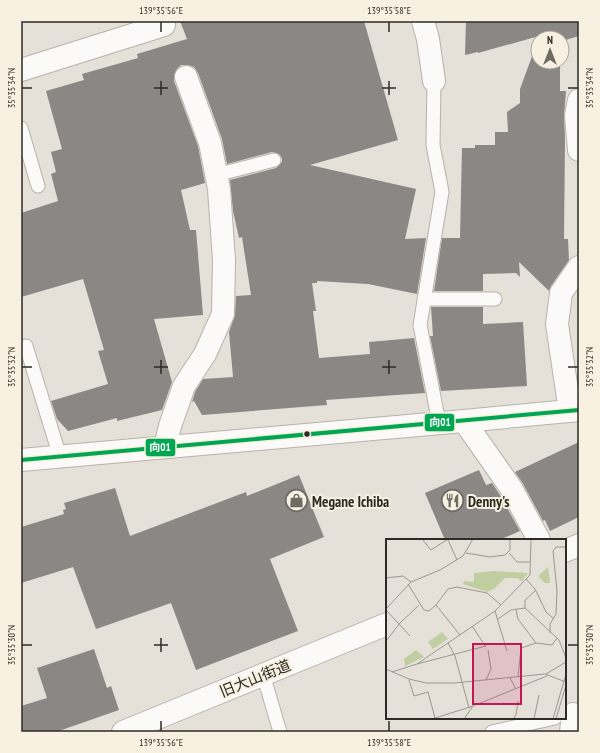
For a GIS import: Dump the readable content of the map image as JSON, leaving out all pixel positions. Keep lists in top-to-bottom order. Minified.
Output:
{"streets":{"street":["旧大山街道"]},"places":{"shop":["Megane Ichiba"],"restaurant":["Denny's"]},"lines":["transit line 向01"],"north":"top","coordinates":["139°35'56\"E","139°35'58\"E","35°35'34\"N","35°35'32\"N","35°35'30\"N"]}
